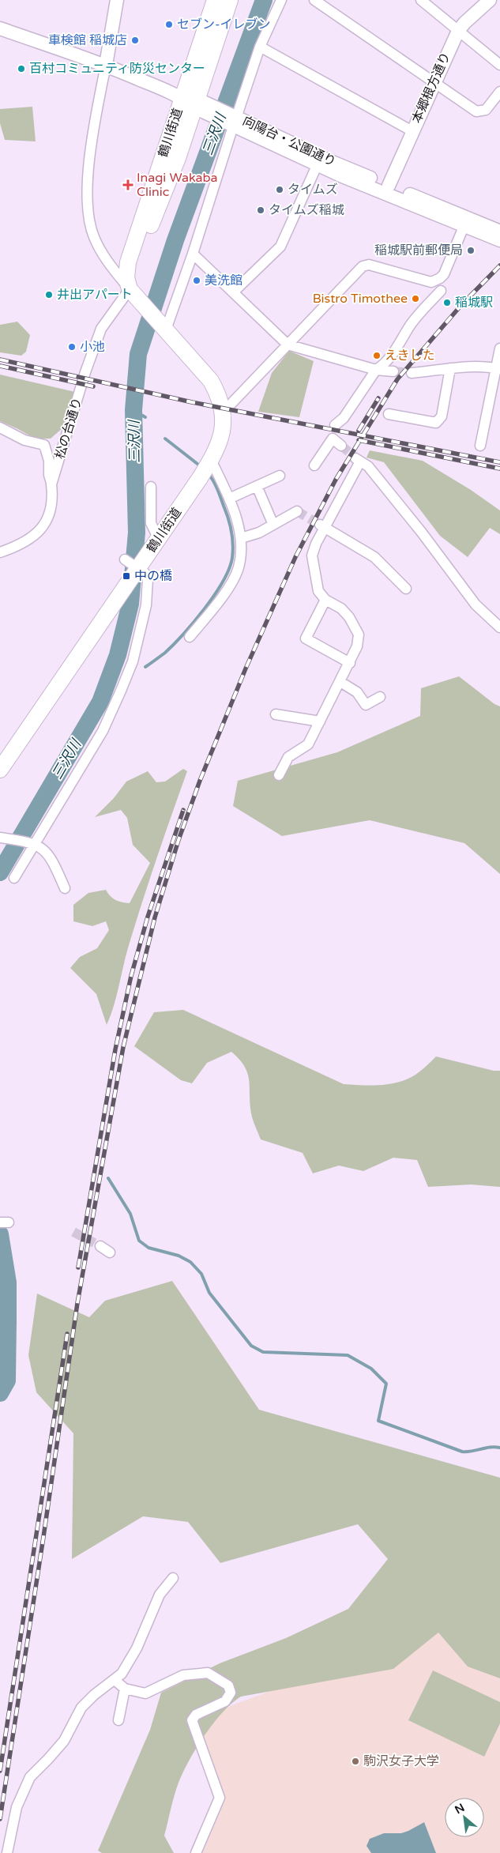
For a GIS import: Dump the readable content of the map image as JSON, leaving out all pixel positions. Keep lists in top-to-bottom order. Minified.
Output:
{"streets":{"main road":["鶴川街道"],"street":["本郷根方通り","向陽台・公園通り","松の台通り"]},"crossings":[["本郷根方通り","向陽台・公園通り"],["鶴川街道","向陽台・公園通り"],["鶴川街道","松の台通り"]],"water":["三沢川"],"places":{"other":["セブン-イレブン","車検館 稲城店","百村コミュニティ防災センター","タイムズ","タイムズ稲城","稲城駅前郵便局","美洗館","井出アパート","Bistro Timothee","稲城駅","小池","えきした","駒沢女子大学"],"health":["Inagi Wakaba Clinic"],"transit":["中の橋"]},"north":"top left"}
